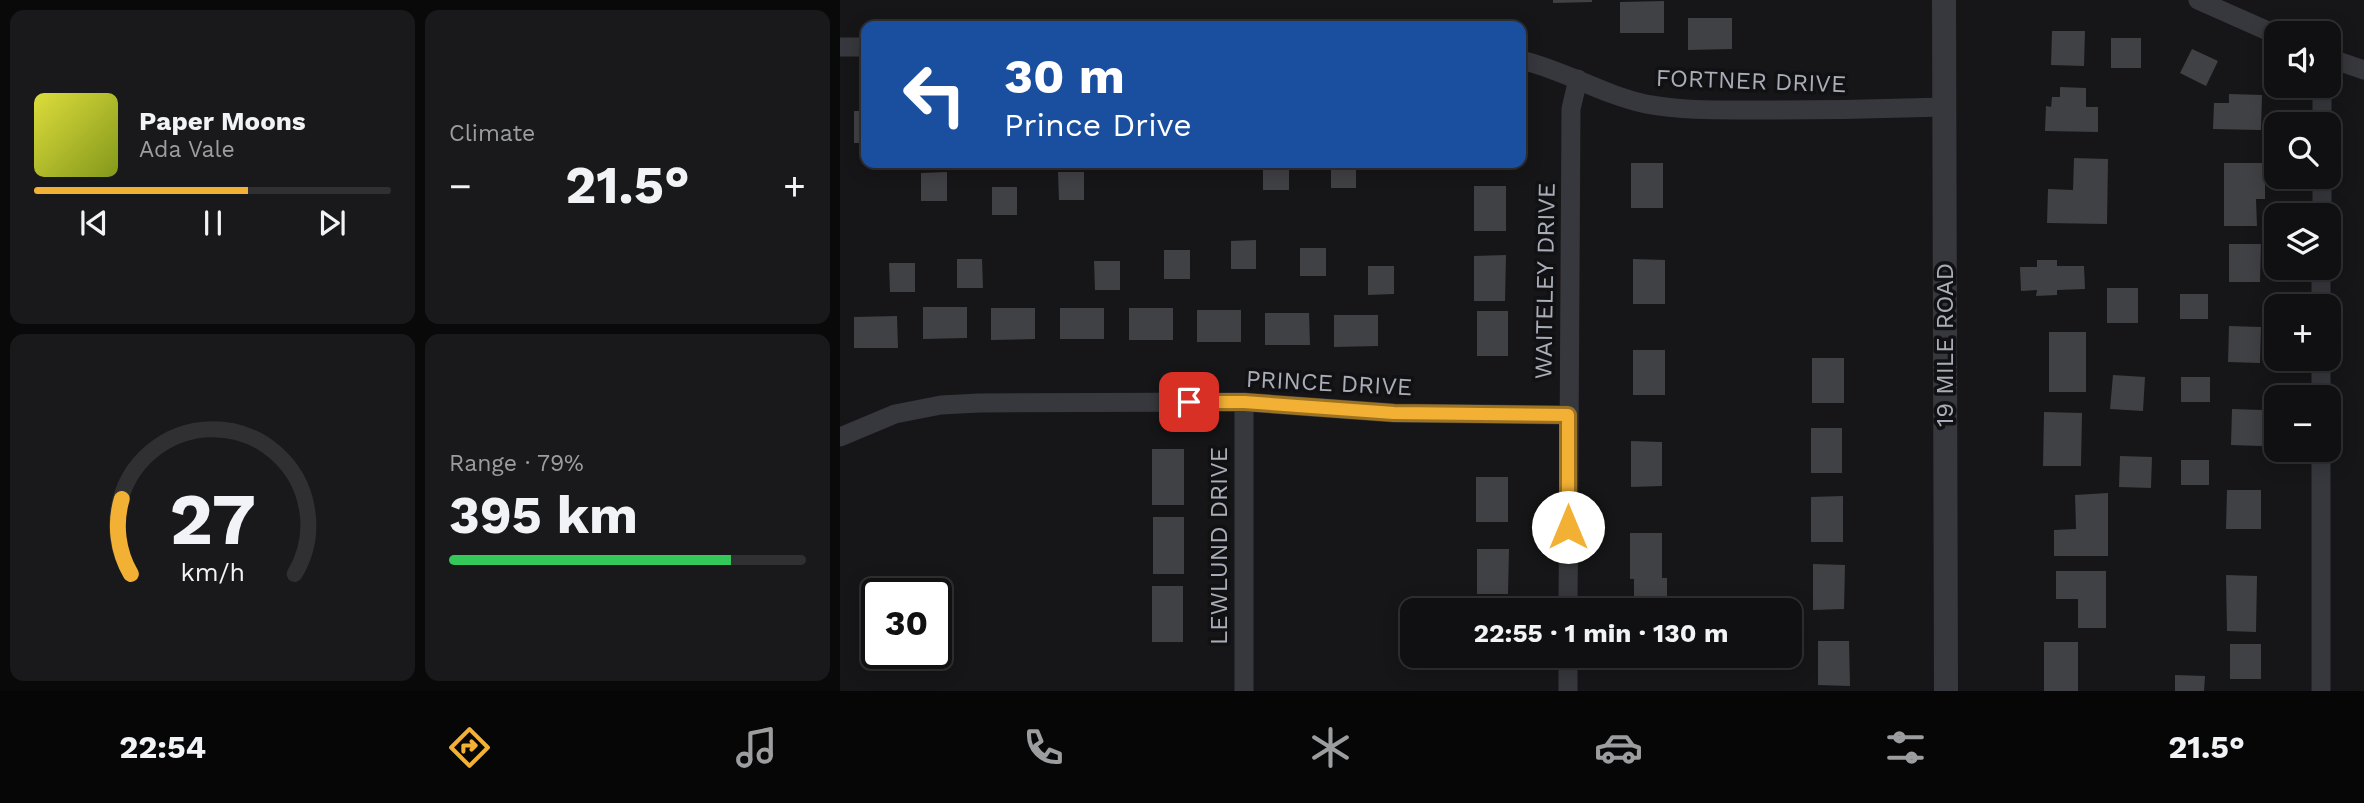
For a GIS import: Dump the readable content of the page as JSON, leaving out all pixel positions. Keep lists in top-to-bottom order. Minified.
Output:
{"streets":{"street":["FORTNER DRIVE","WAITELEY DRIVE","19 MILE ROAD","PRINCE DRIVE","LEWLUND DRIVE"]},"crossings":[["FORTNER DRIVE","WAITELEY DRIVE"],["FORTNER DRIVE","19 MILE ROAD"],["WAITELEY DRIVE","PRINCE DRIVE"],["PRINCE DRIVE","LEWLUND DRIVE"]],"page":{"tile":["Climate",["Range · 79%","395 km"]],"map_buttons":["+","−"],"turn":["30 m","Prince Drive"],"song":["Paper Moons","Ada Vale"],"heat":["−","21.5°","+"],"limit":"30","trip":"22:55 · 1 min · 130 m","tabs":["22:54","21.5°"],"gauge":["27","km/h"]}}
